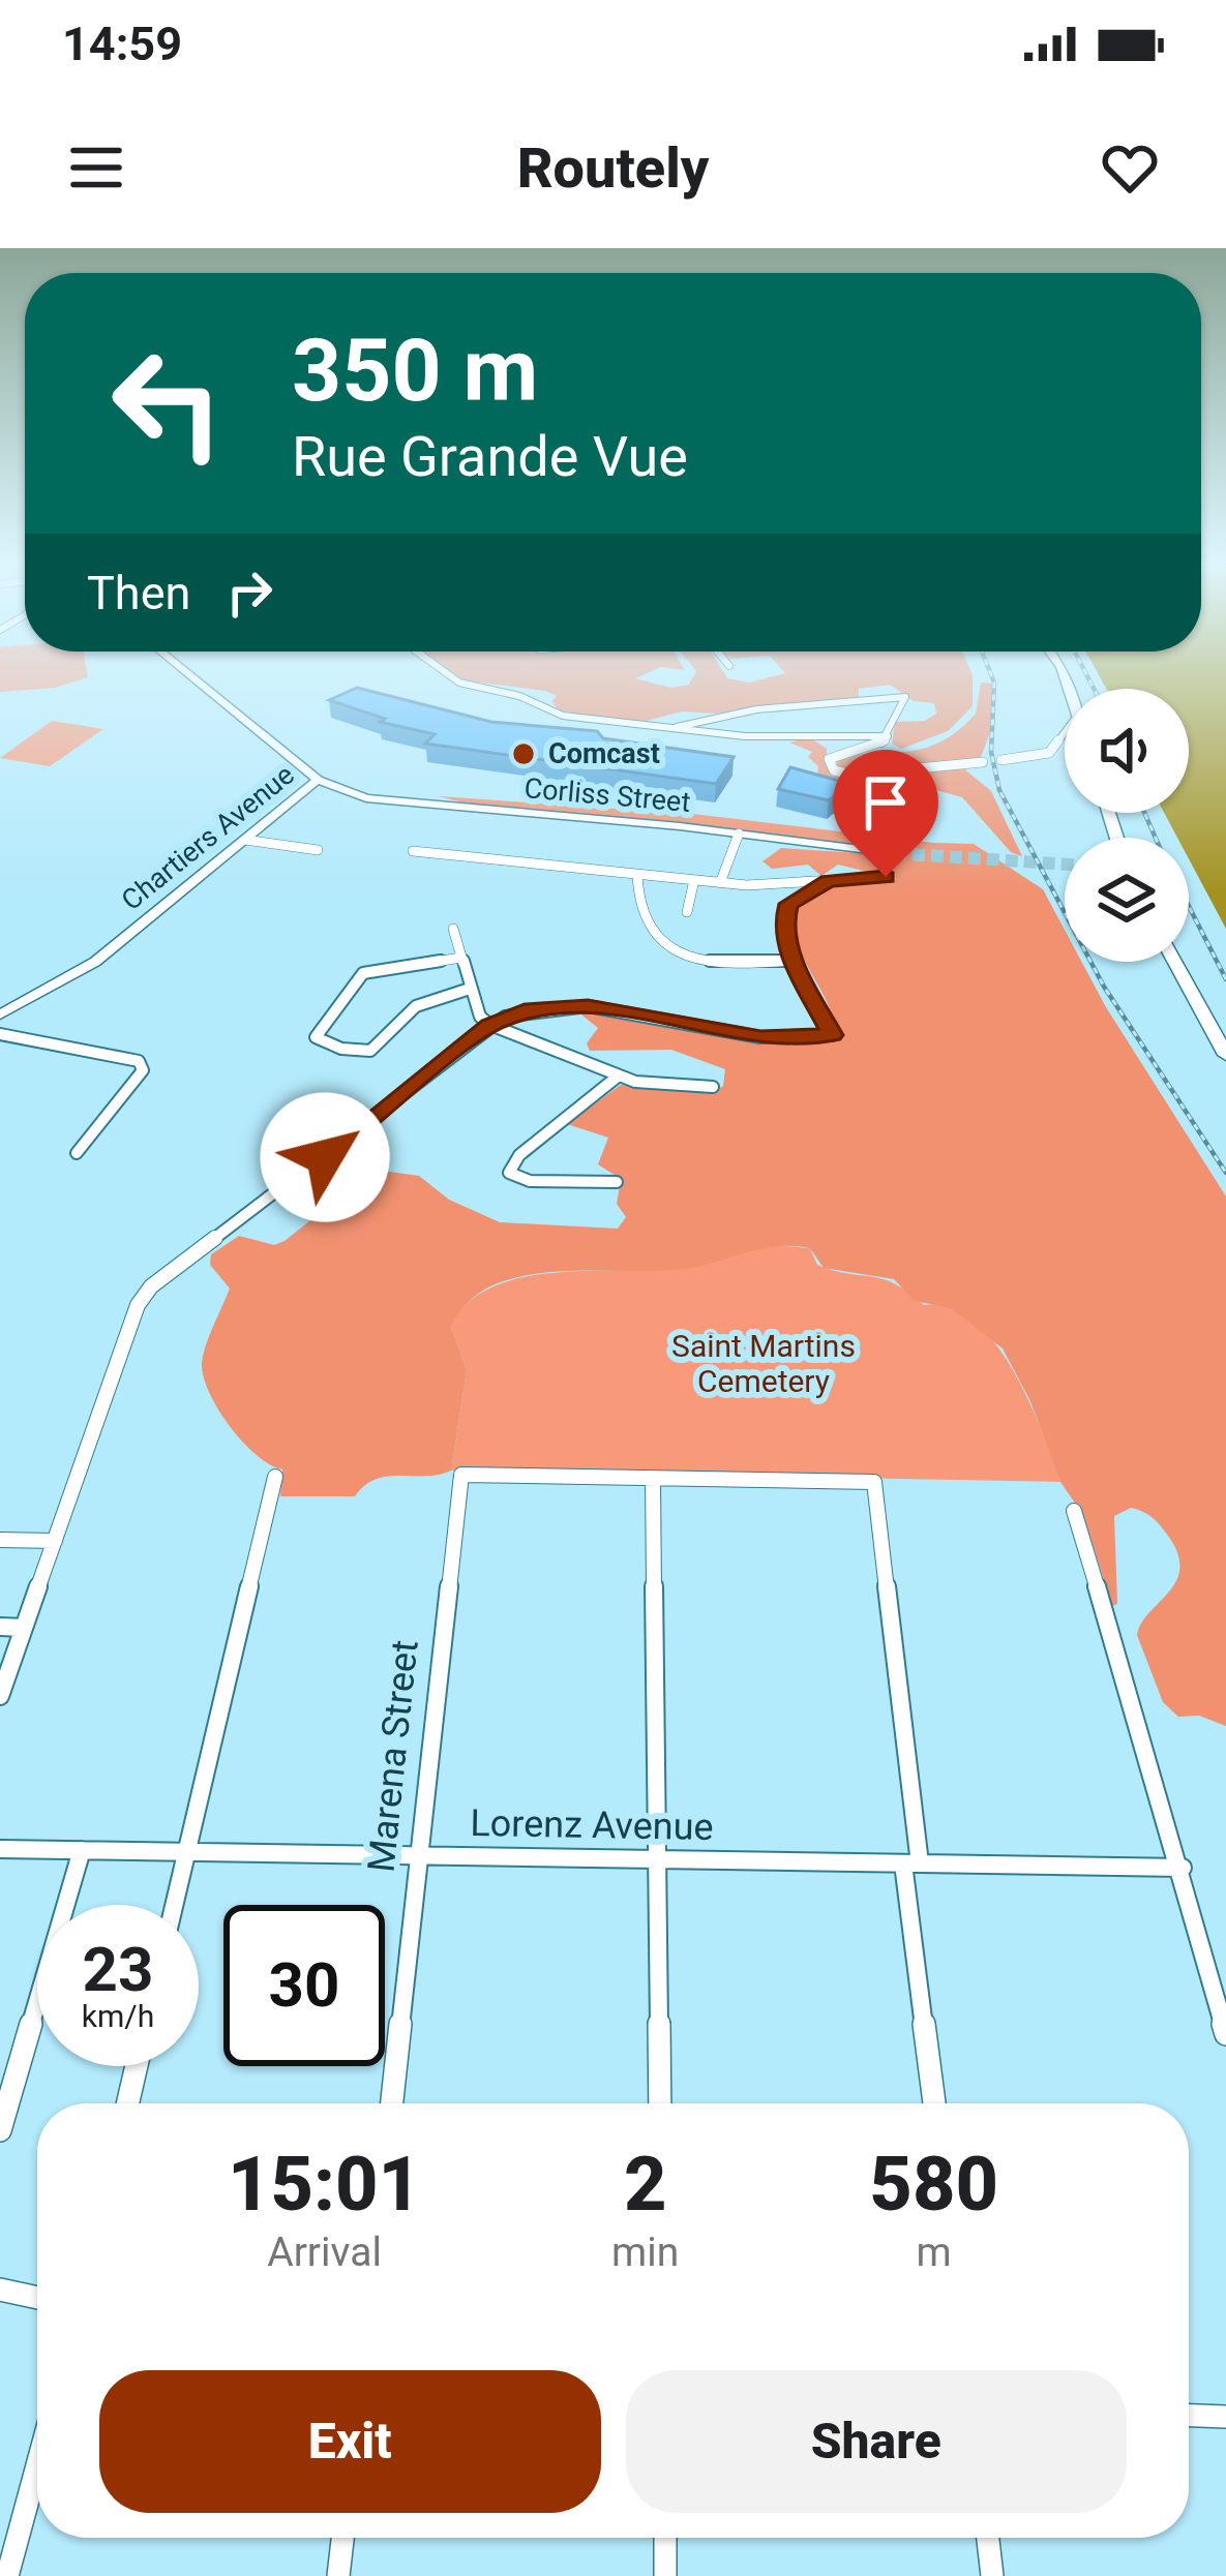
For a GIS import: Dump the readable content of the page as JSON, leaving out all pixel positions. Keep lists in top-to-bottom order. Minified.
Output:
{"streets":{"street":["Corliss Street","Chartiers Avenue","Marena Street","Lorenz Avenue"]},"crossings":[["Corliss Street","Chartiers Avenue"],["Marena Street","Lorenz Avenue"]],"parks":["Saint Martins Cemetery"],"places":["Comcast"],"page":{"status":"14:59","header":"Routely","turn":["350 m","Rue Grande Vue"],"then":"Then","speed":"23 km/h","limit":"30","eta":["15:01","Arrival","2","min","580","m"],"buttons":["Exit","Share"]}}
